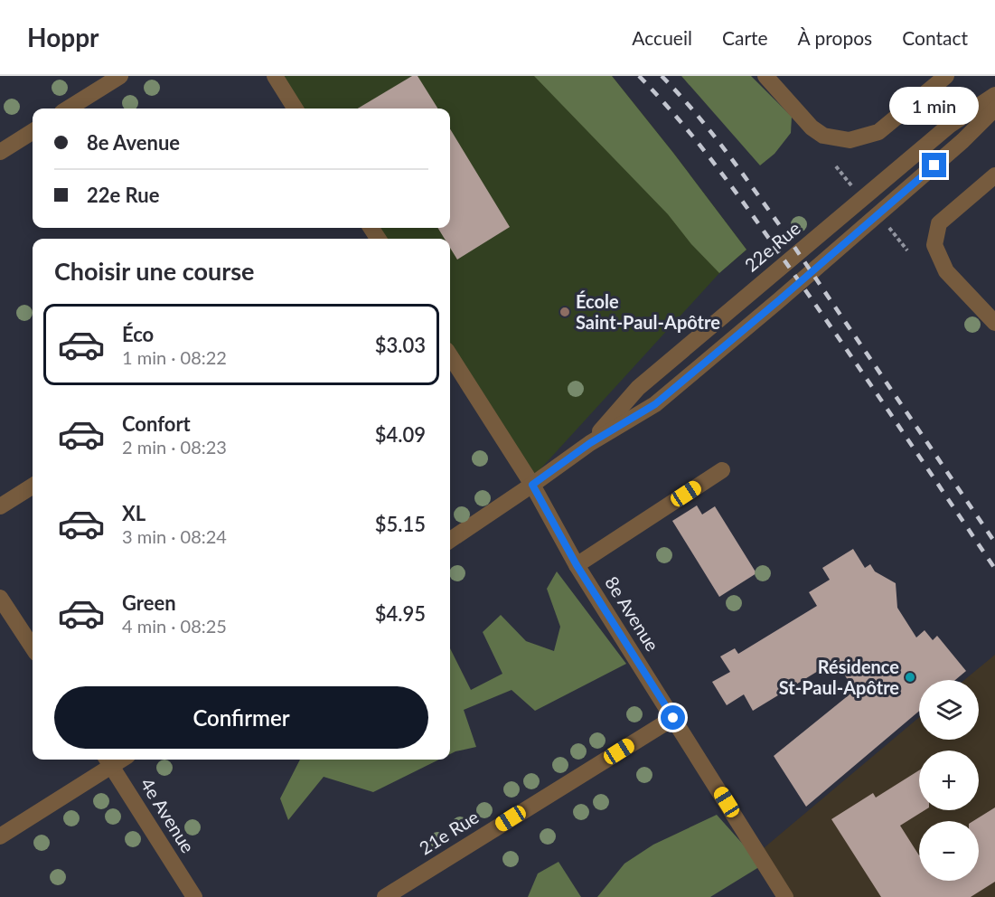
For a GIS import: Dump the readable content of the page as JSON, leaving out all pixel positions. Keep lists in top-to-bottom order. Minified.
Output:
{"streets":{"street":["22e Rue","8e Avenue","4e Avenue","21e Rue"]},"crossings":[["22e Rue","8e Avenue"],["8e Avenue","21e Rue"]],"places":["École Saint-Paul-Apôtre","Résidence St-Paul-Apôtre"],"page":{"header":"Hoppr","nav":["Accueil","Carte","À propos","Contact"],"bubble":"1 min","banner":["8e Avenue","22e Rue"],"heading":"Choisir une course","list":[{"name":"Éco","note":"1 min · 08:22","value":"$3.03"},{"name":"Confort","note":"2 min · 08:23","value":"$4.09"},{"name":"XL","note":"3 min · 08:24","value":"$5.15"},{"name":"Green","note":"4 min · 08:25","value":"$4.95"}],"buttons":"Confirmer","map_buttons":["+","−"]}}
